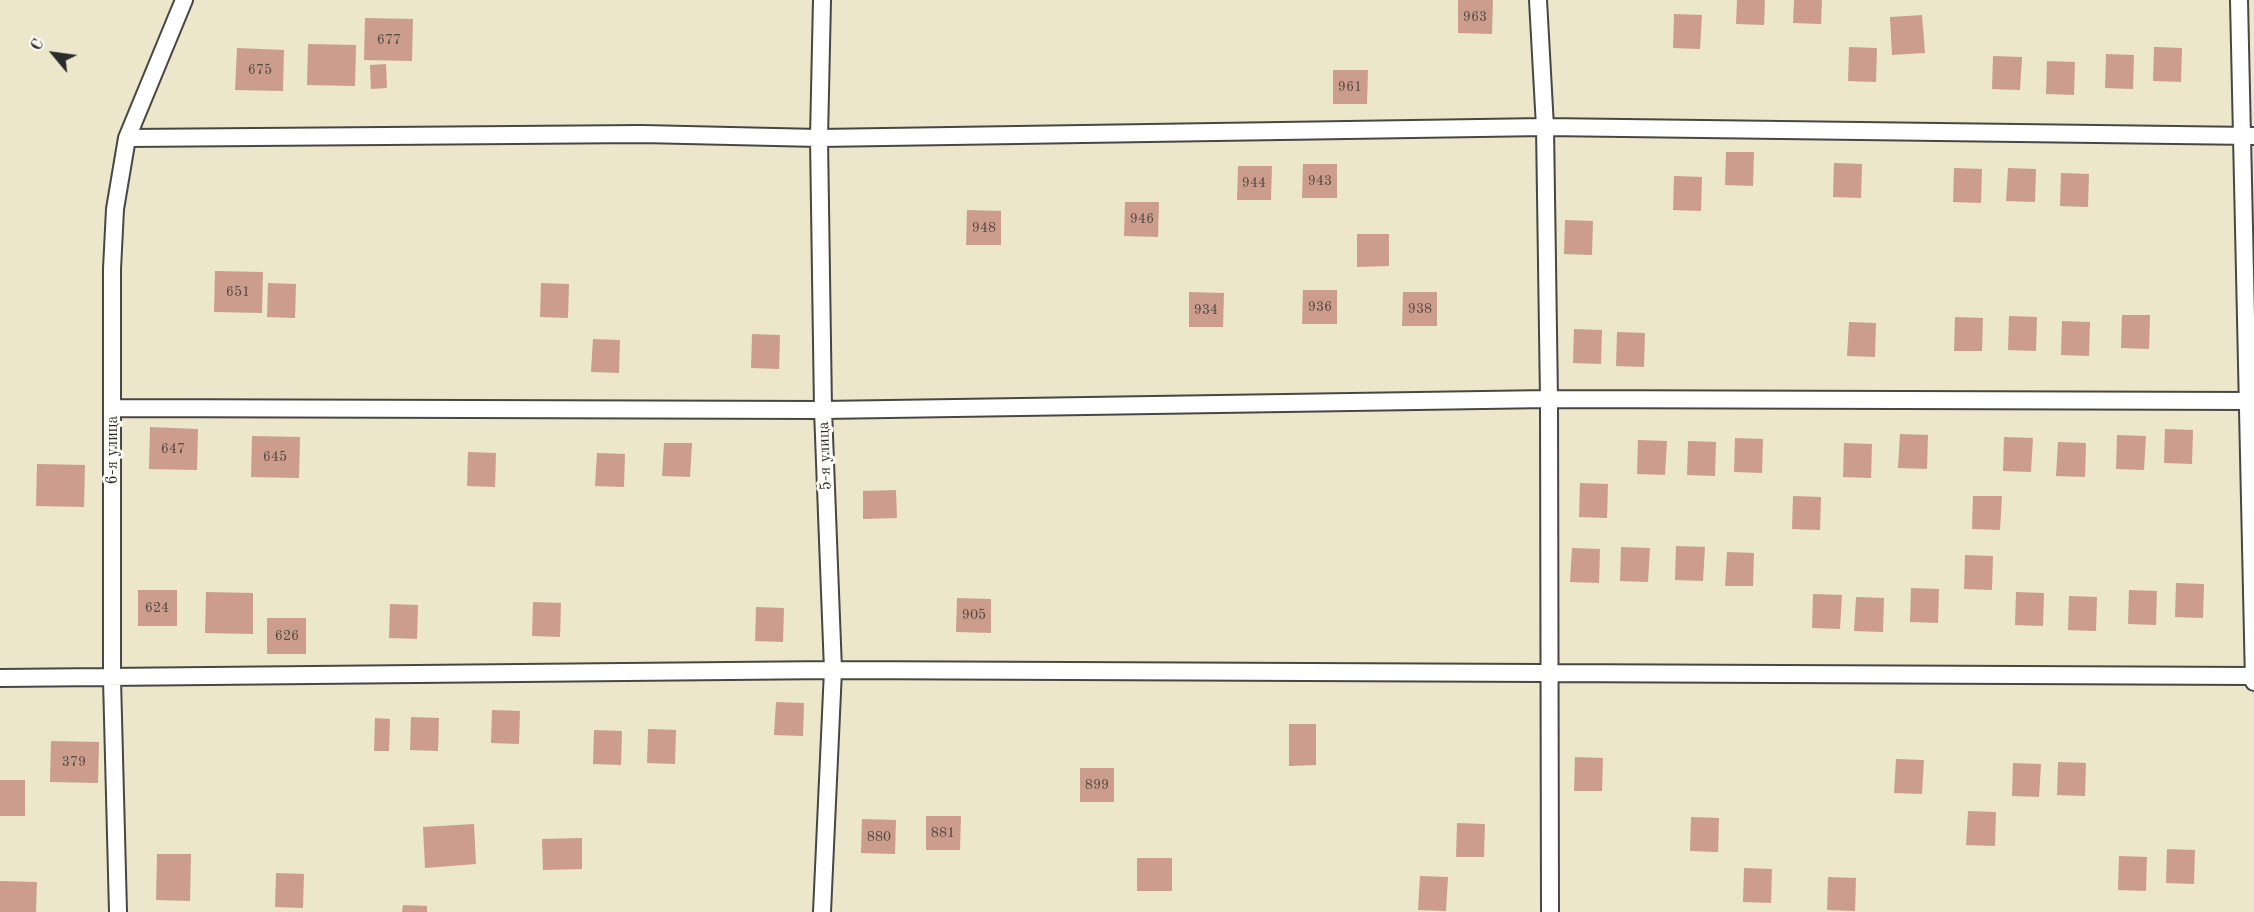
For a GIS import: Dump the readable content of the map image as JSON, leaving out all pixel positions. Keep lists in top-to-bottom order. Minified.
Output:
{"streets":{"street":["6-я улица","5-я улица"]},"house_numbers":["963","677","675","961","943","944","946","948","651","936","938","934","647","645","624","905","626","379","899","881","880"],"north":"top left"}
